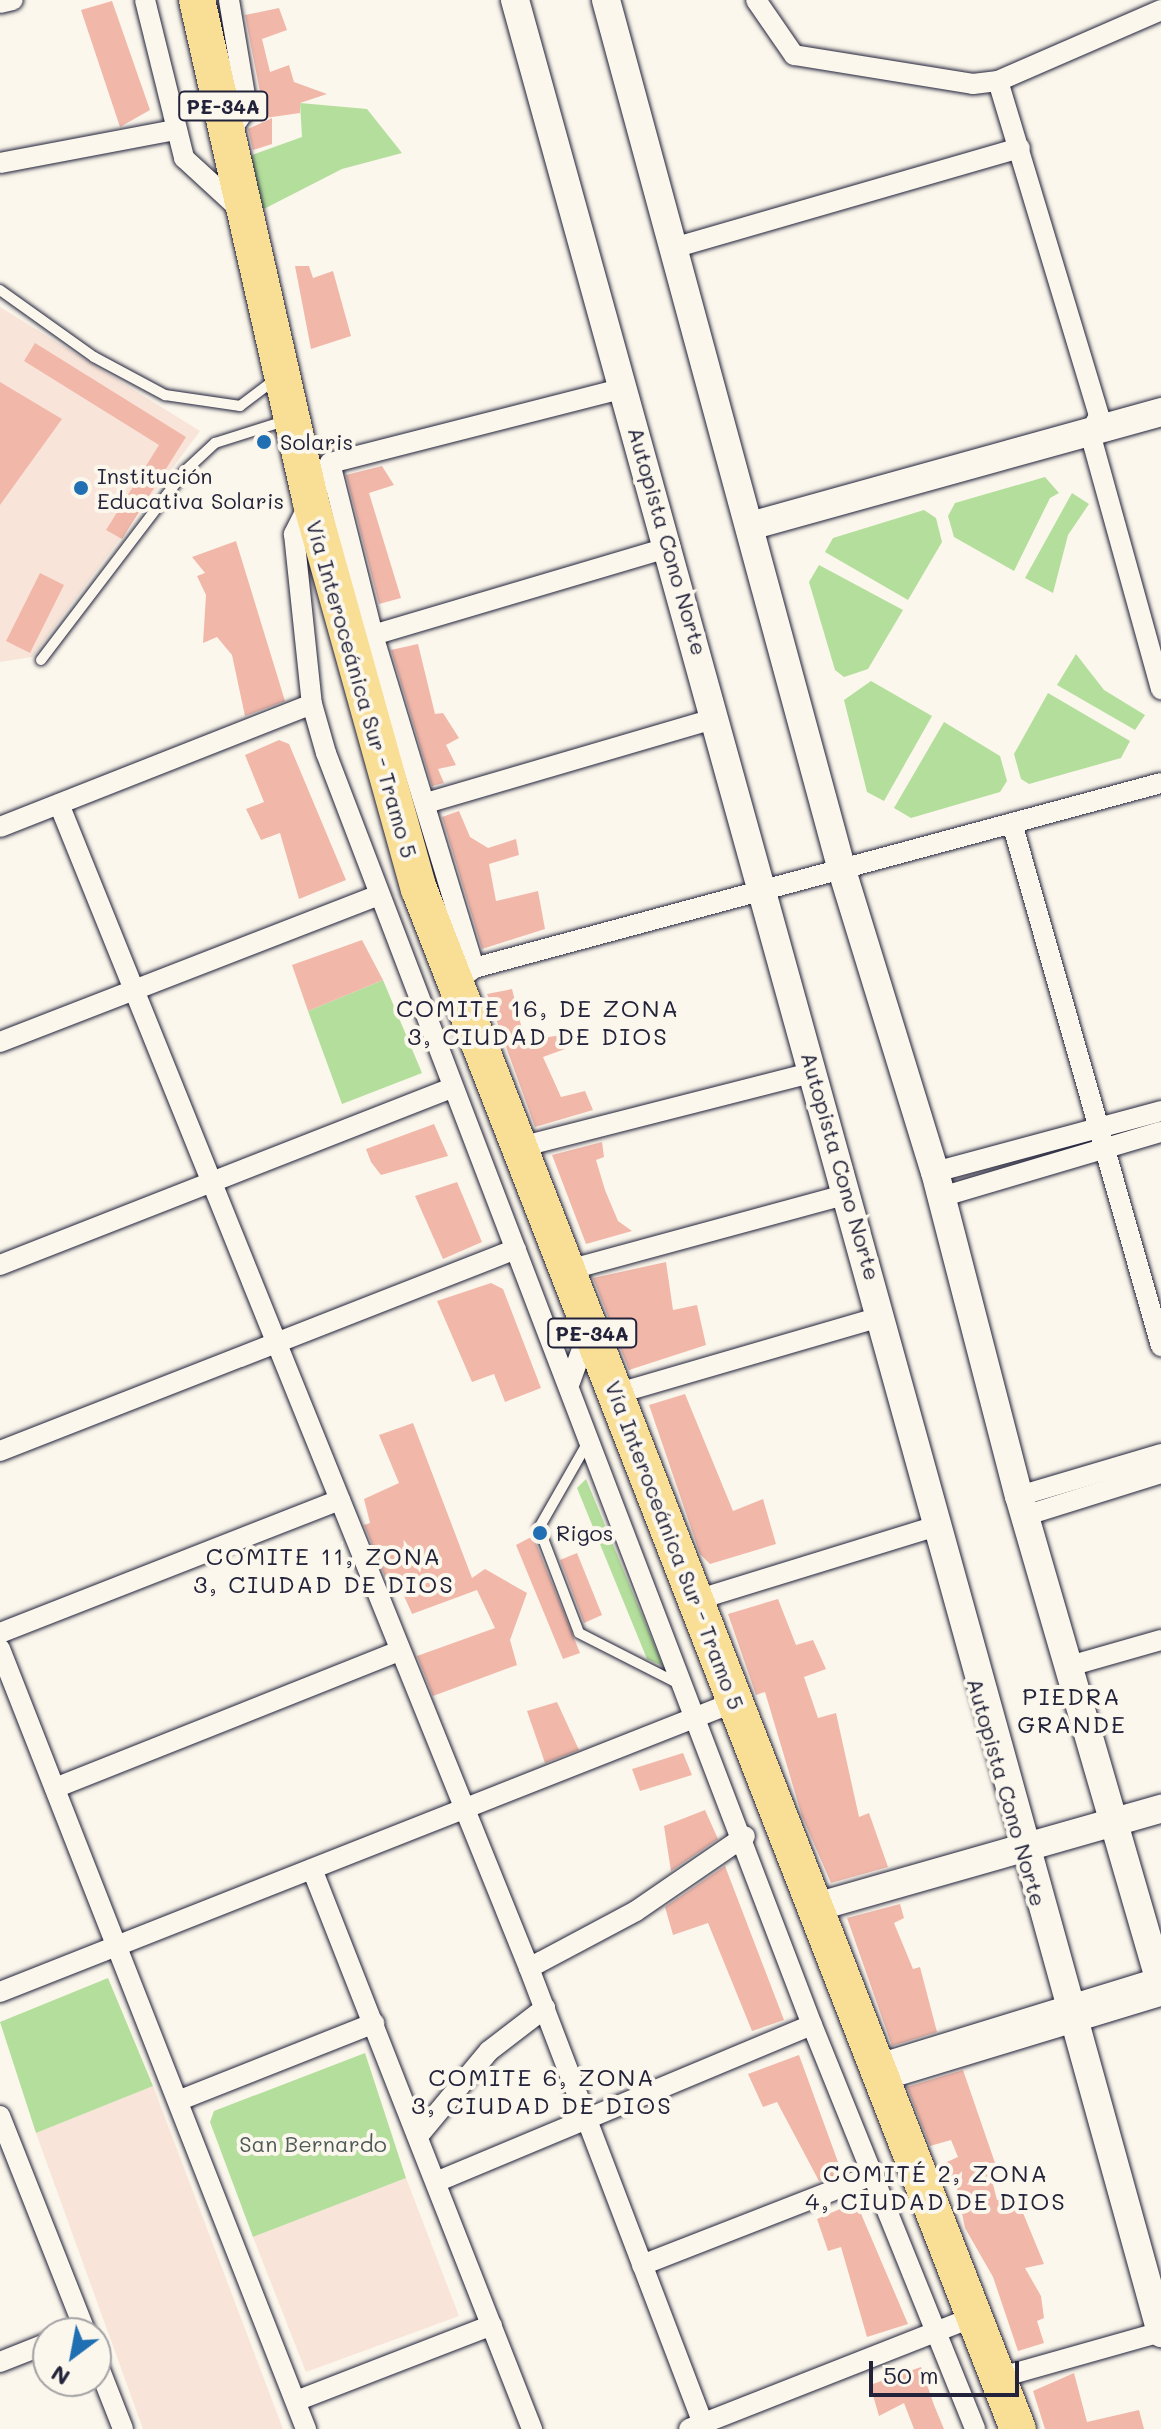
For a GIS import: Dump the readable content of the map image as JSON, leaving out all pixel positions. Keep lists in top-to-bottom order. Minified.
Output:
{"streets":{"highway":["PE-34A","Vía Interoceánica Sur - Tramo 5"],"main road":["Autopista Cono Norte"]},"districts":["COMITE 16, DE ZONA 3, CIUDAD DE DIOS","COMITE 11, ZONA 3, CIUDAD DE DIOS","PIEDRA GRANDE","COMITE 6, ZONA 3, CIUDAD DE DIOS","COMITÉ 2, ZONA 4, CIUDAD DE DIOS"],"parks":["San Bernardo"],"places":["Solaris","Institución Educativa Solaris","Rigos"],"scale_bar":"50 m","north":"bottom left"}
